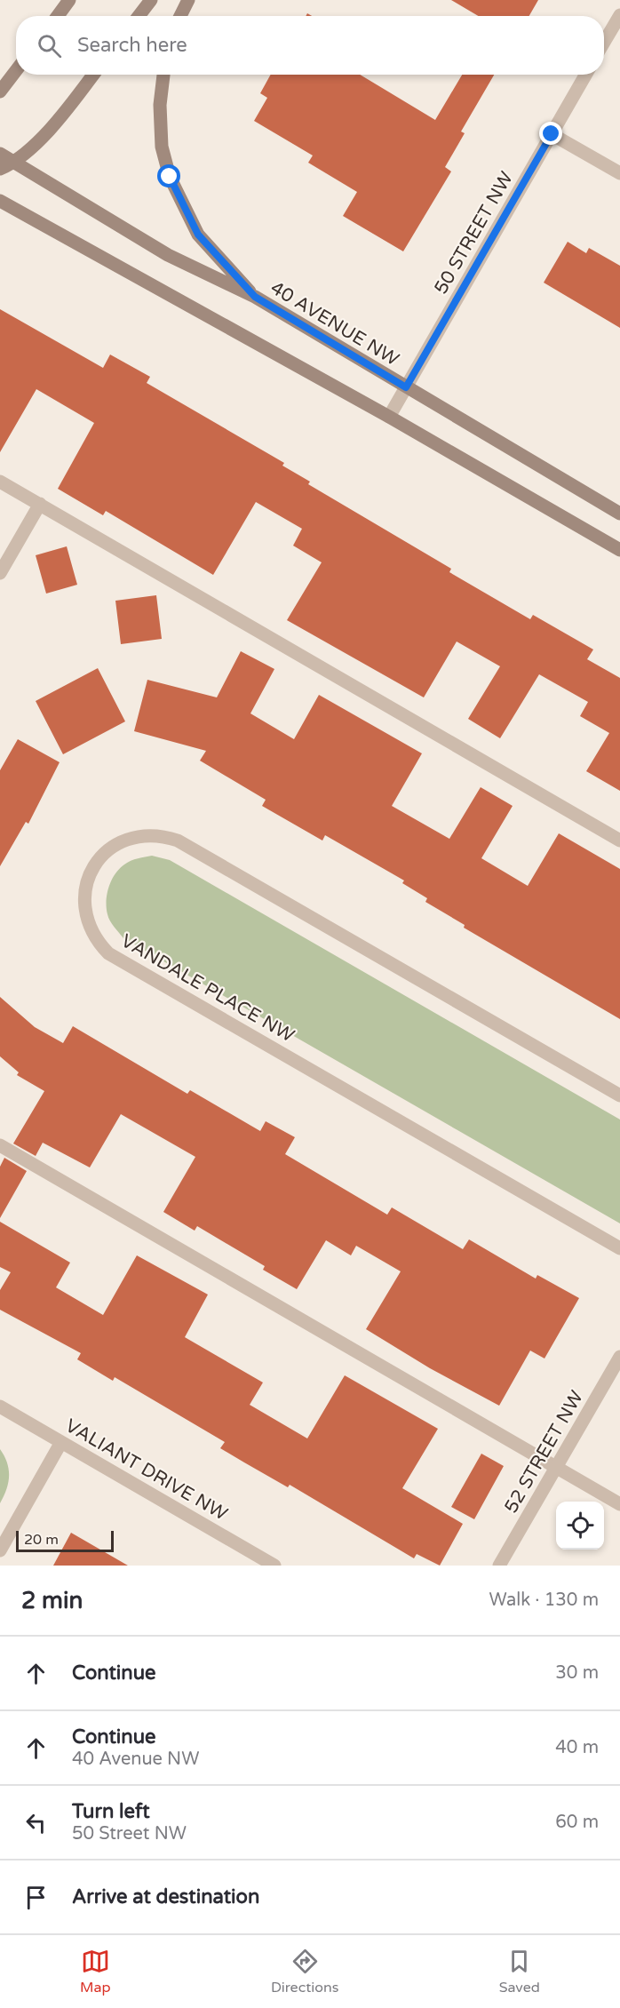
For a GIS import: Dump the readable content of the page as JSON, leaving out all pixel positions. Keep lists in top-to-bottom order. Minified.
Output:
{"streets":{"street":["50 STREET NW","40 AVENUE NW","VANDALE PLACE NW","52 STREET NW","VALIANT DRIVE NW"]},"crossings":[["50 STREET NW","40 AVENUE NW"]],"scale_bar":"20 m","page":{"search":"Search here","scale":"20 m","heading":["2 min","Walk · 130 m"],"list":[["Continue","30 m"],["Continue","40 Avenue NW","40 m"],["Turn left","50 Street NW","60 m"],"Arrive at destination"],"nav":["Map","Directions","Saved"]}}
